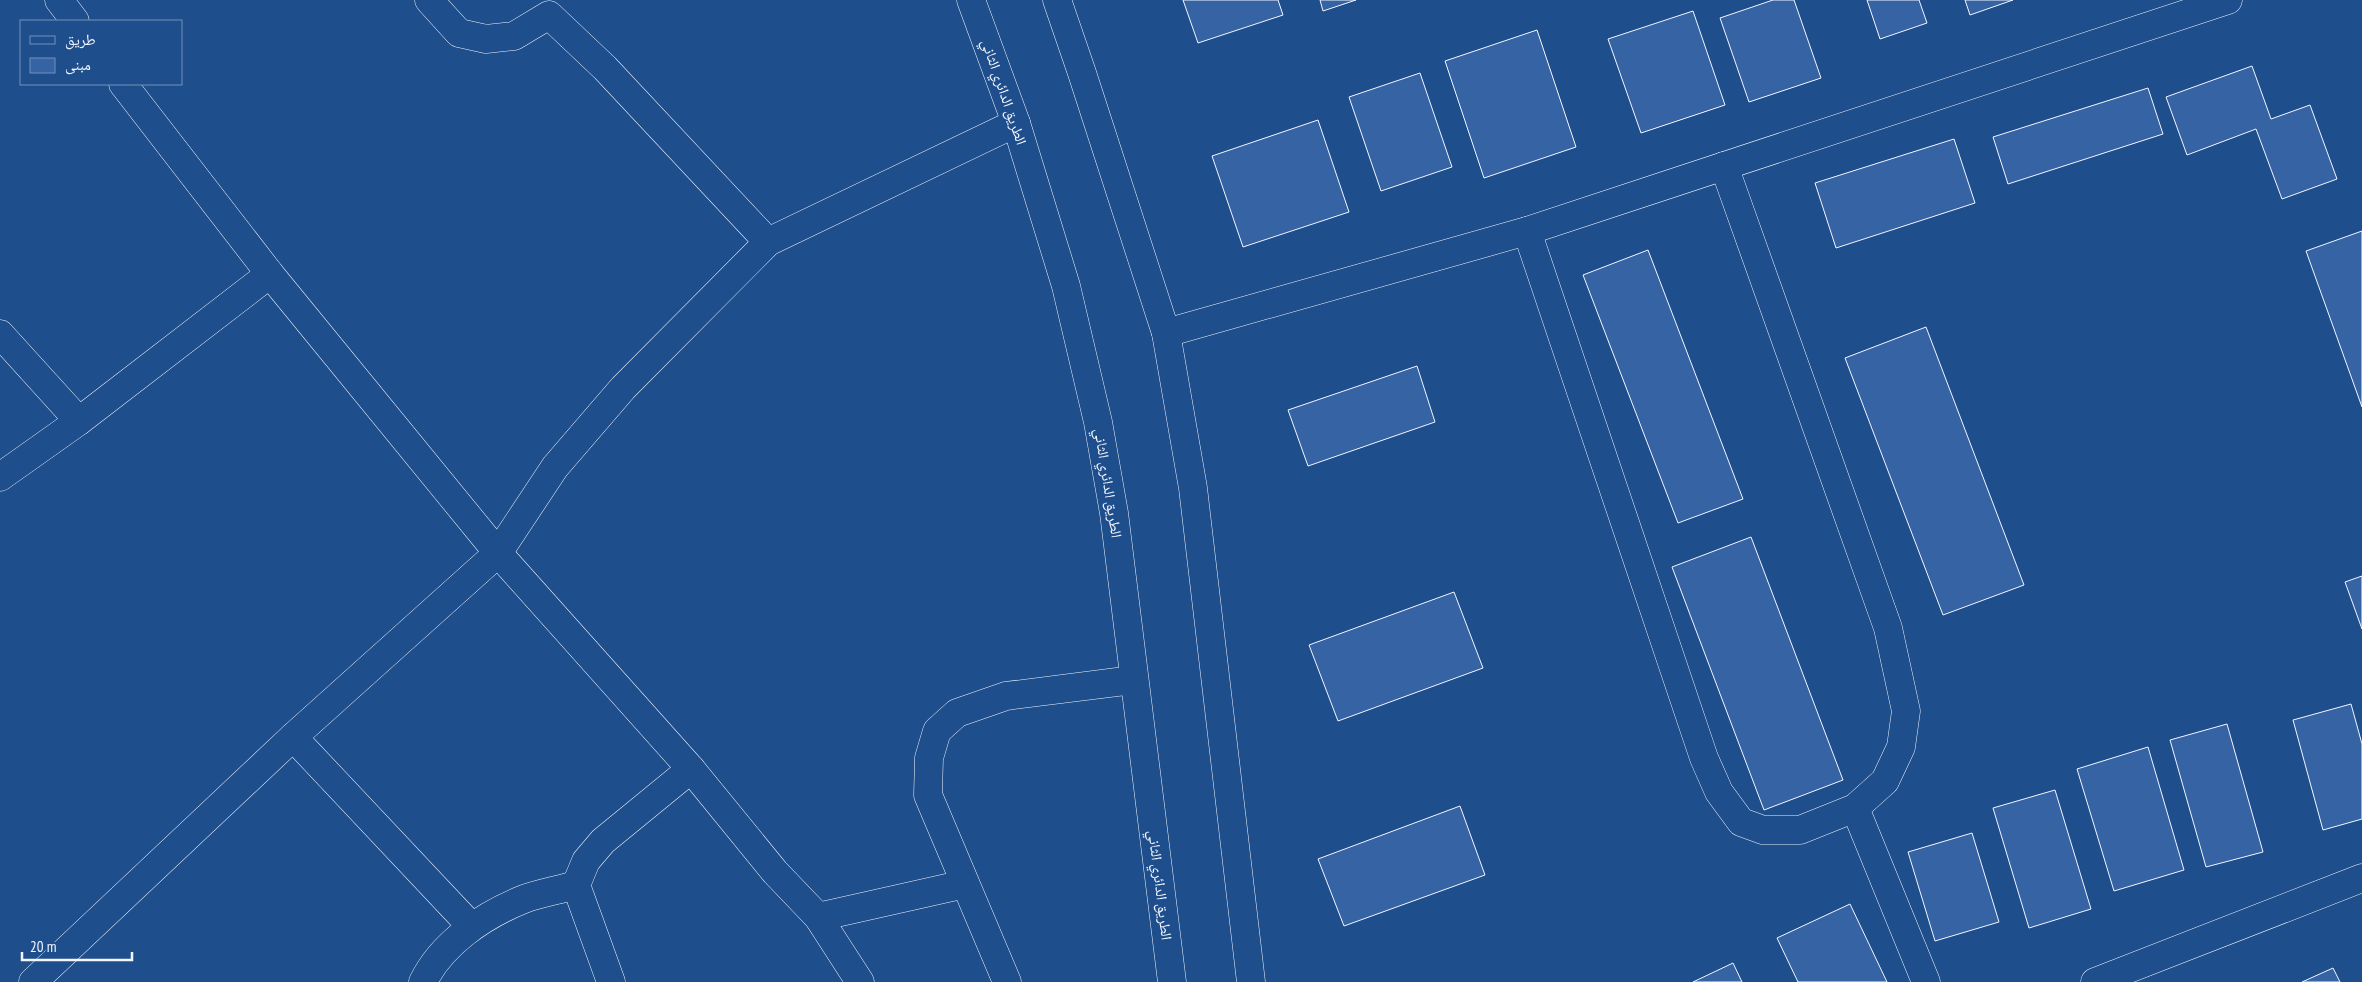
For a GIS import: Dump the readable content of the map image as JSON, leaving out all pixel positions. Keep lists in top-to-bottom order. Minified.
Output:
{"streets":{"street":["الطريق الدائري الثاني"]},"legend":["طريق","مبنى"],"scale_bar":"20 m"}
